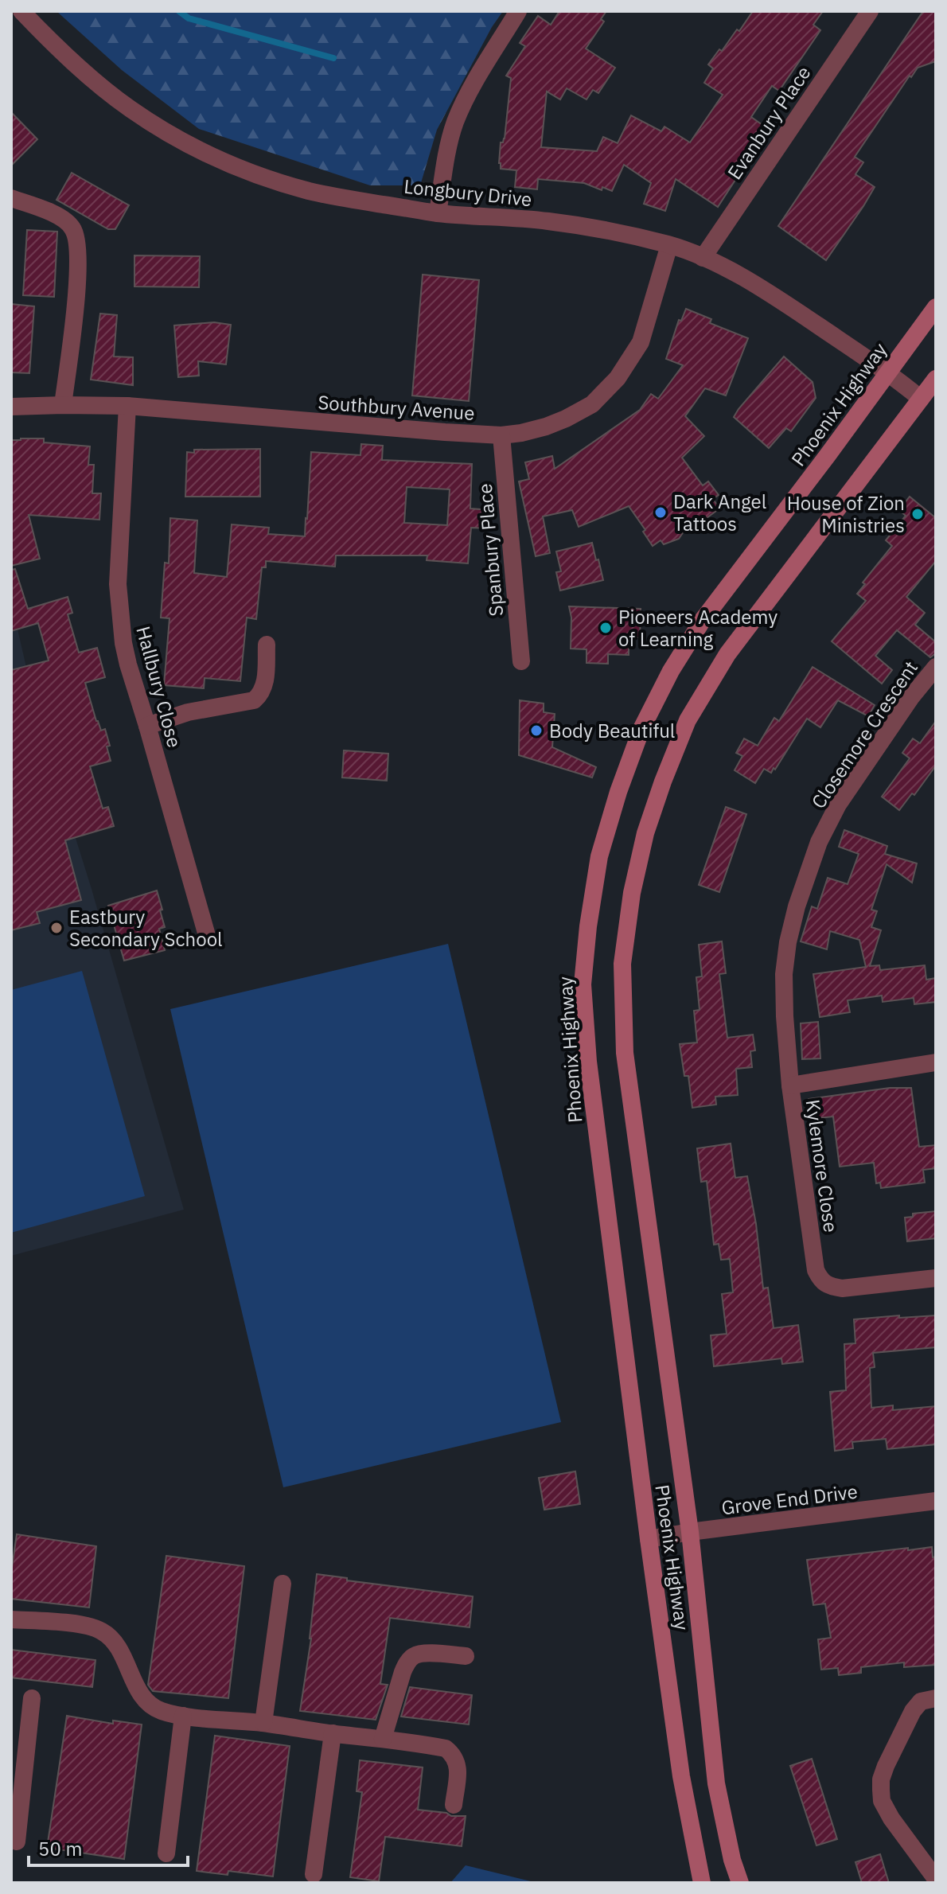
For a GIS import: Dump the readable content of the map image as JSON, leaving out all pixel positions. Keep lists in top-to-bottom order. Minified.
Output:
{"streets":{"main road":["Phoenix Highway"],"street":["Evanbury Place","Longbury Drive","Southbury Avenue","Spanbury Place","Hallbury Close","Closemore Crescent","Kylemore Close","Grove End Drive"]},"crossings":[["Evanbury Place","Longbury Drive"],["Longbury Drive","Phoenix Highway"],["Longbury Drive","Southbury Avenue"],["Phoenix Highway","Grove End Drive"],["Southbury Avenue","Spanbury Place"],["Southbury Avenue","Hallbury Close"],["Closemore Crescent","Kylemore Close"]],"places":["Dark Angel Tattoos","House of Zion Ministries","Pioneers Academy of Learning","Body Beautiful","Eastbury Secondary School"],"scale_bar":"50 m"}
